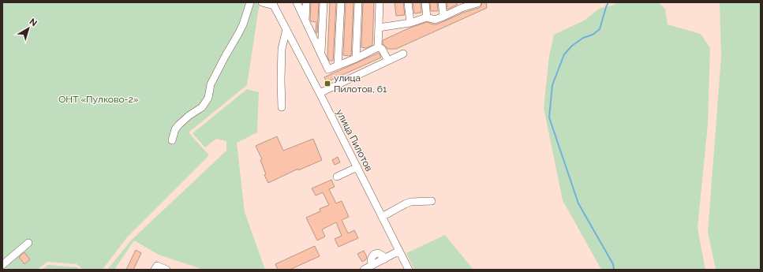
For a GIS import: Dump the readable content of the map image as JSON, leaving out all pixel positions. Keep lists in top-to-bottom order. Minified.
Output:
{"streets":{"street":["улица Пилотов"]},"parks":["ОНТ «Пулково-2»"],"places":{"transit":["улица Пилотов, 61"]},"north":"top right"}
